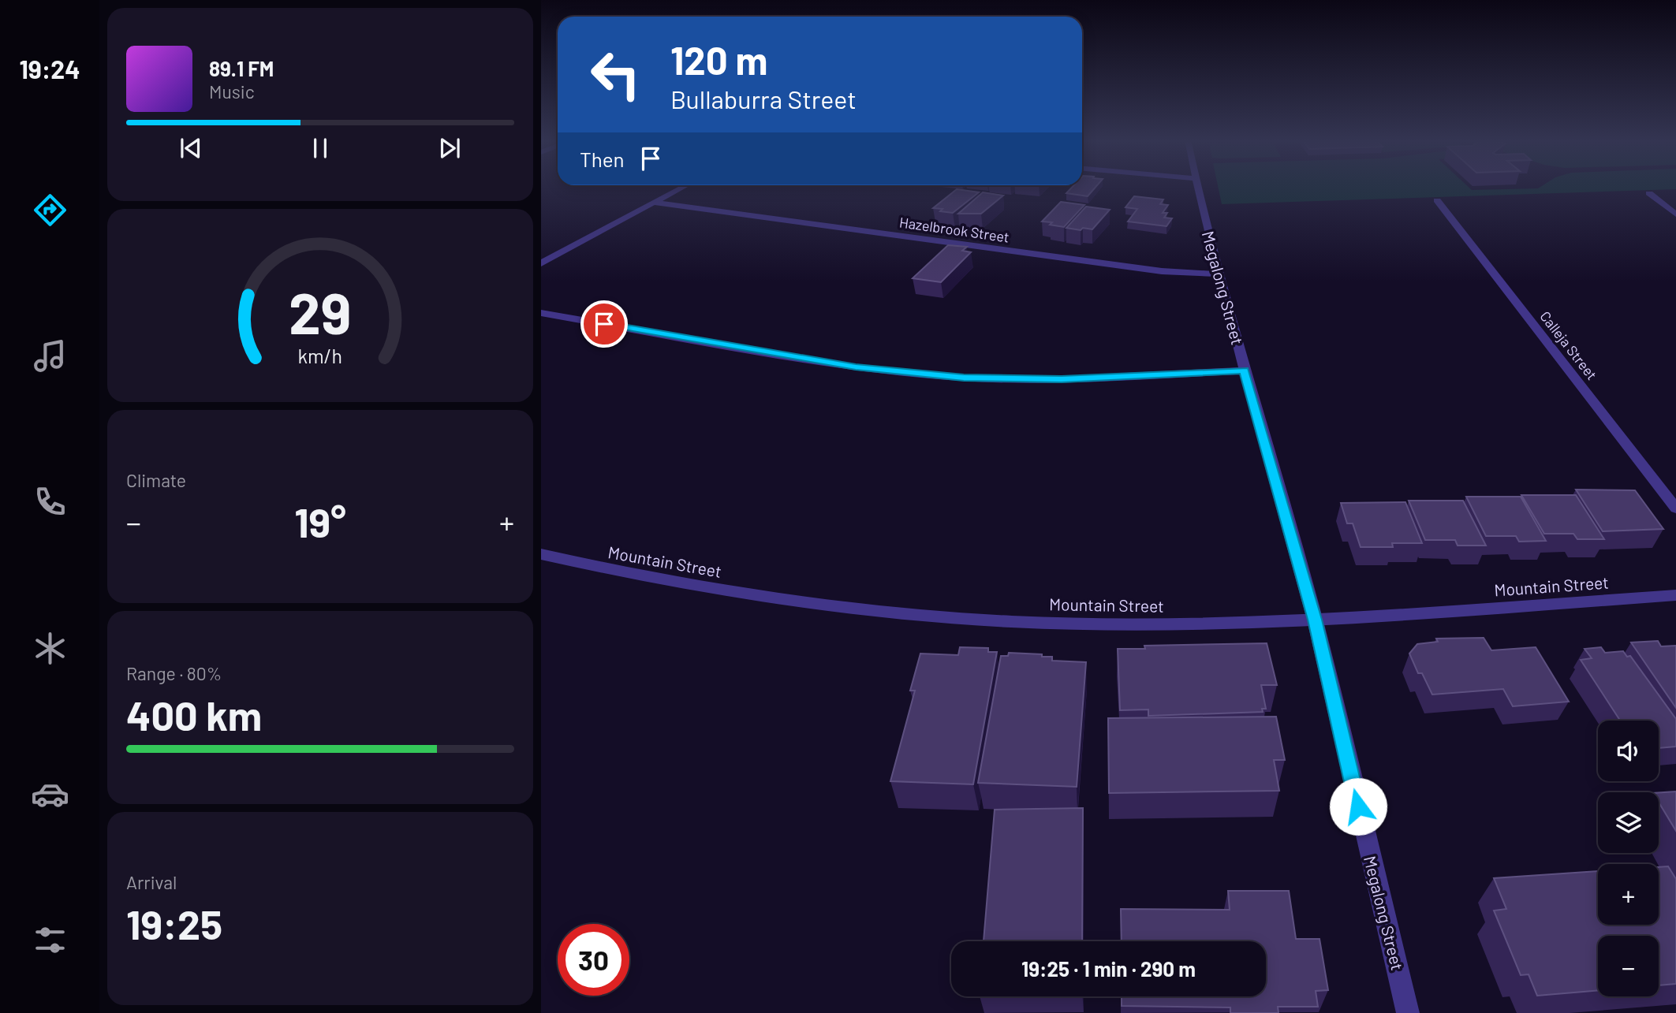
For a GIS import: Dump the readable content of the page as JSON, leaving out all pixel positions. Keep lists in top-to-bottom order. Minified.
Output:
{"streets":{"street":["Hazelbrook Street","Megalong Street","Calleja Street","Mountain Street"]},"crossings":[["Hazelbrook Street","Megalong Street"],["Megalong Street","Mountain Street"]],"page":{"tabs":"19:24","turn":["120 m","Bullaburra Street"],"song":["89.1 FM","Music"],"then":"Then","tile":["Climate",["Range · 80%","400 km"],["Arrival","19:25"]],"heat":["−","19°","+"],"map_buttons":["+","−"],"limit":"30","trip":"19:25 · 1 min · 290 m","gauge":["29","km/h"]}}
